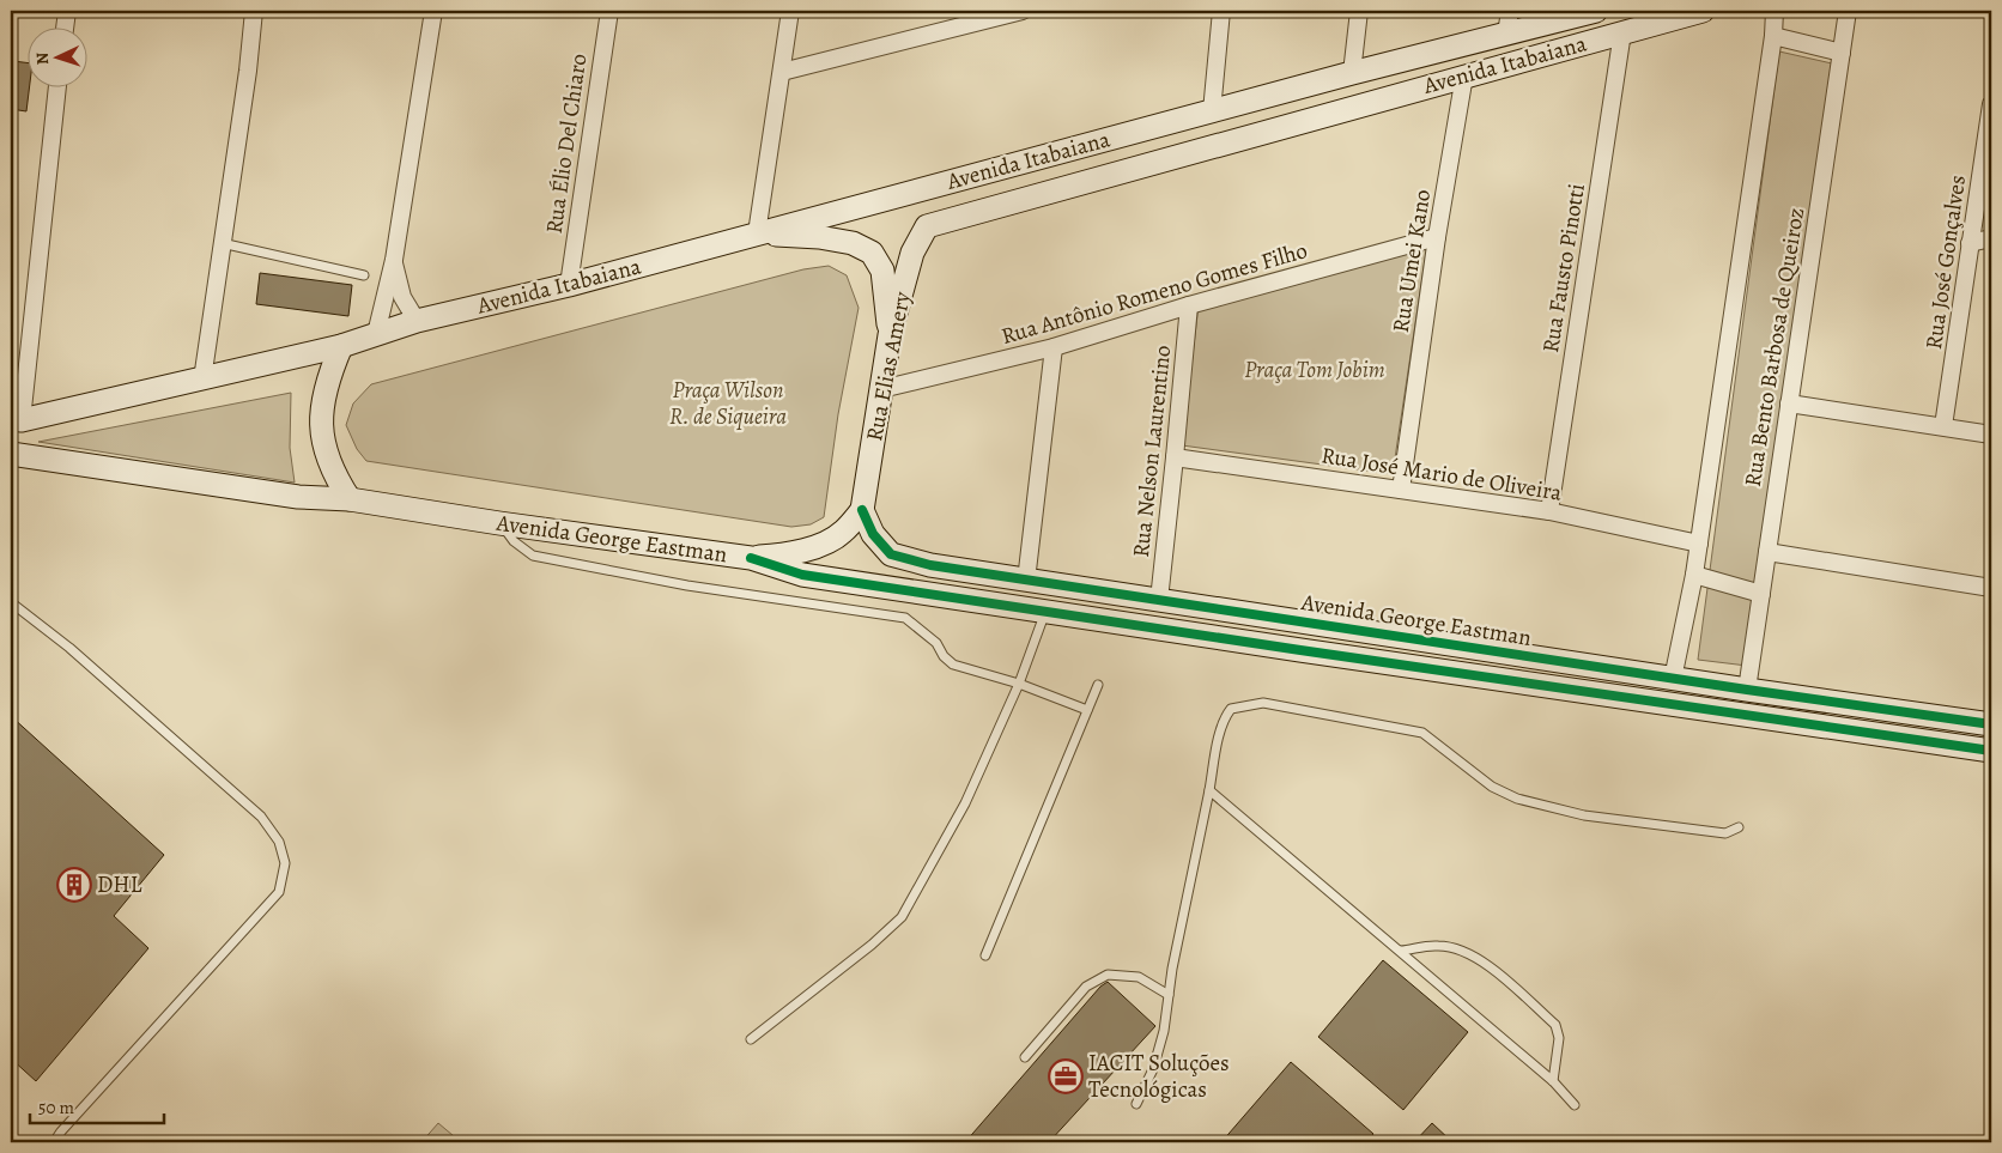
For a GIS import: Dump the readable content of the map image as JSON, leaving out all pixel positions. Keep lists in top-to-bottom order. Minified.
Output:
{"streets":{"main road":["Avenida Itabaiana","Rua Elias Amery","Avenida George Eastman"],"street":["Rua Élio Del Chiaro","Rua Umei Kano","Rua José Gonçalves","Rua Fausto Pinotti","Rua Antônio Romeno Gomes Filho","Rua Bento Barbosa de Queiroz","Rua Nelson Laurentino","Rua José Mario de Oliveira"]},"crossings":[["Avenida Itabaiana","Rua Élio Del Chiaro"],["Avenida Itabaiana","Rua Umei Kano"],["Avenida Itabaiana","Rua Fausto Pinotti"],["Avenida Itabaiana","Rua Elias Amery"],["Rua Umei Kano","Rua Antônio Romeno Gomes Filho"],["Rua Umei Kano","Rua José Mario de Oliveira"],["Rua Fausto Pinotti","Rua José Mario de Oliveira"],["Rua Antônio Romeno Gomes Filho","Rua Elias Amery"],["Rua Antônio Romeno Gomes Filho","Rua Nelson Laurentino"],["Rua Bento Barbosa de Queiroz","Rua José Mario de Oliveira"],["Rua Bento Barbosa de Queiroz","Avenida George Eastman"],["Rua Elias Amery","Avenida George Eastman"],["Rua Nelson Laurentino","Rua José Mario de Oliveira"],["Rua Nelson Laurentino","Avenida George Eastman"]],"parks":["Praça Tom Jobim","Praça Wilson R. de Siqueira"],"places":{"building":["DHL"],"office":["IACIT Soluções Tecnológicas"]},"scale_bar":"50 m","north":"left"}
